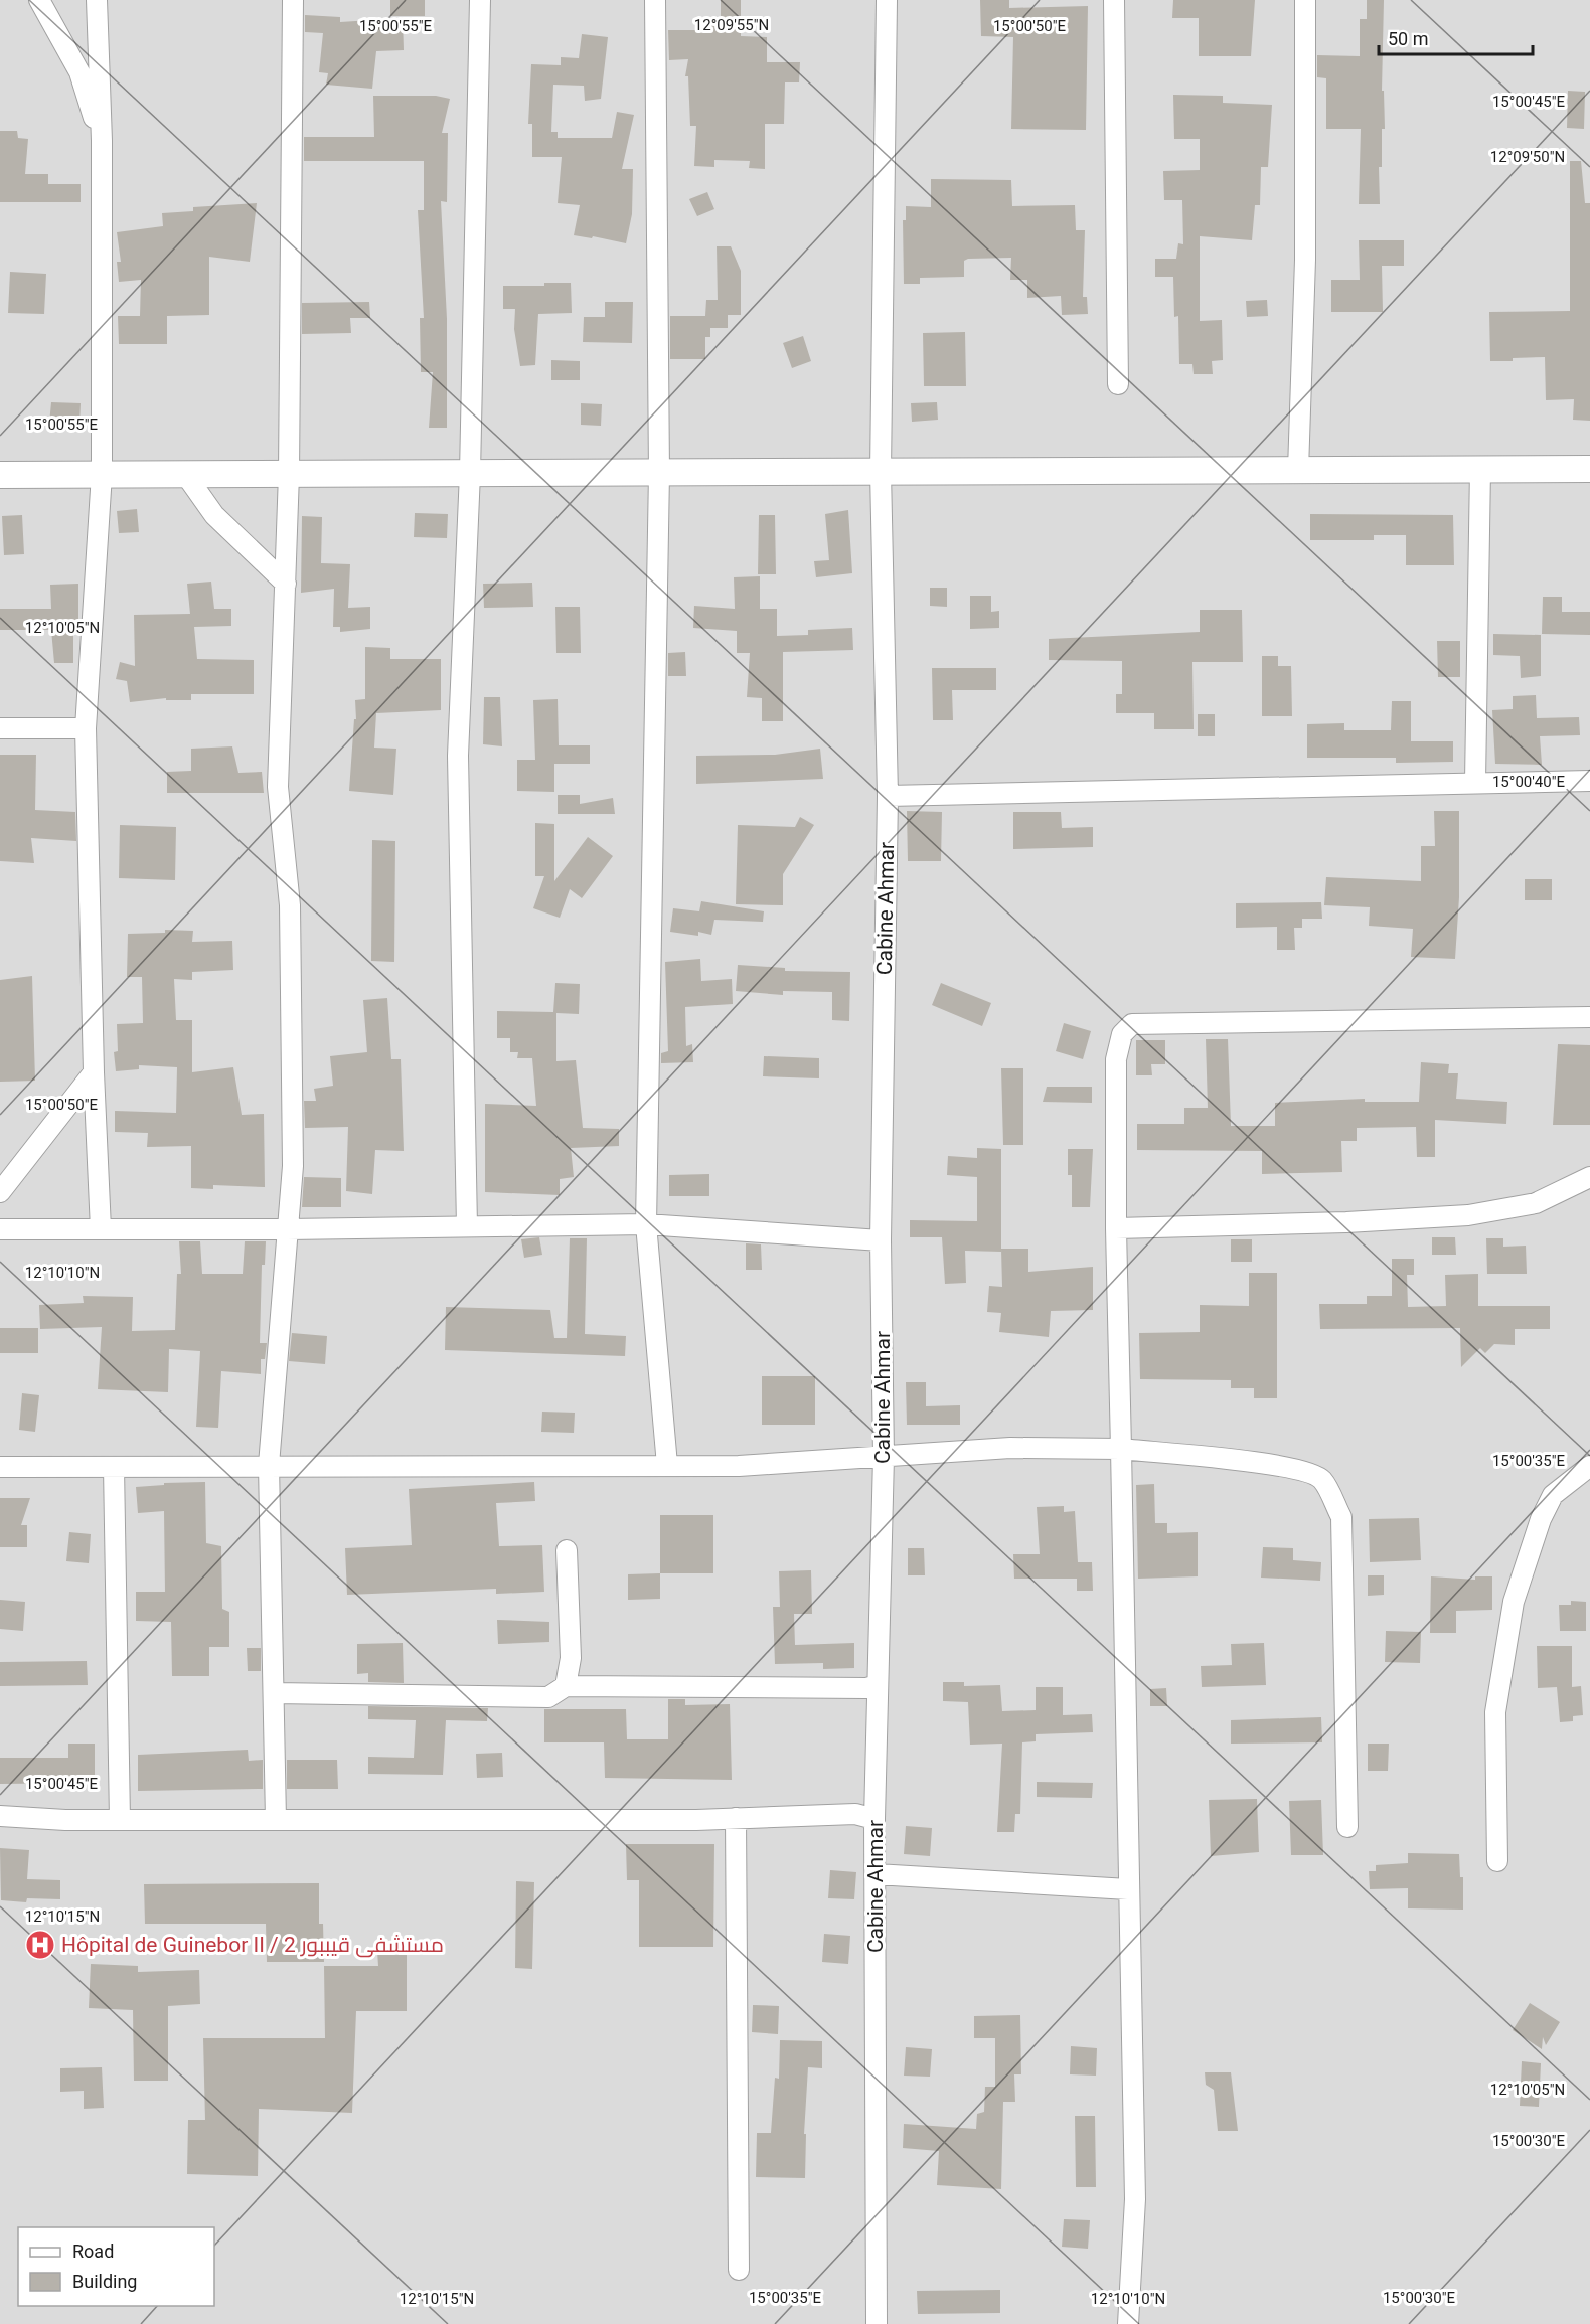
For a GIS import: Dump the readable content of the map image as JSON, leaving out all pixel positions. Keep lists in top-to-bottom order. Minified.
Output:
{"streets":{"street":["Cabine Ahmar"]},"places":{"hospital":["Hôpital de Guinebor II / مستشفى قيببور 2"]},"legend":["Road","Building"],"scale_bar":"50 m","coordinates":["12°09'55\"N","15°00'55\"E","15°00'50\"E","15°00'45\"E","12°09'50\"N","12°10'05\"N","15°00'40\"E","12°10'10\"N","15°00'35\"E","12°10'15\"N","15°00'30\"E"]}
